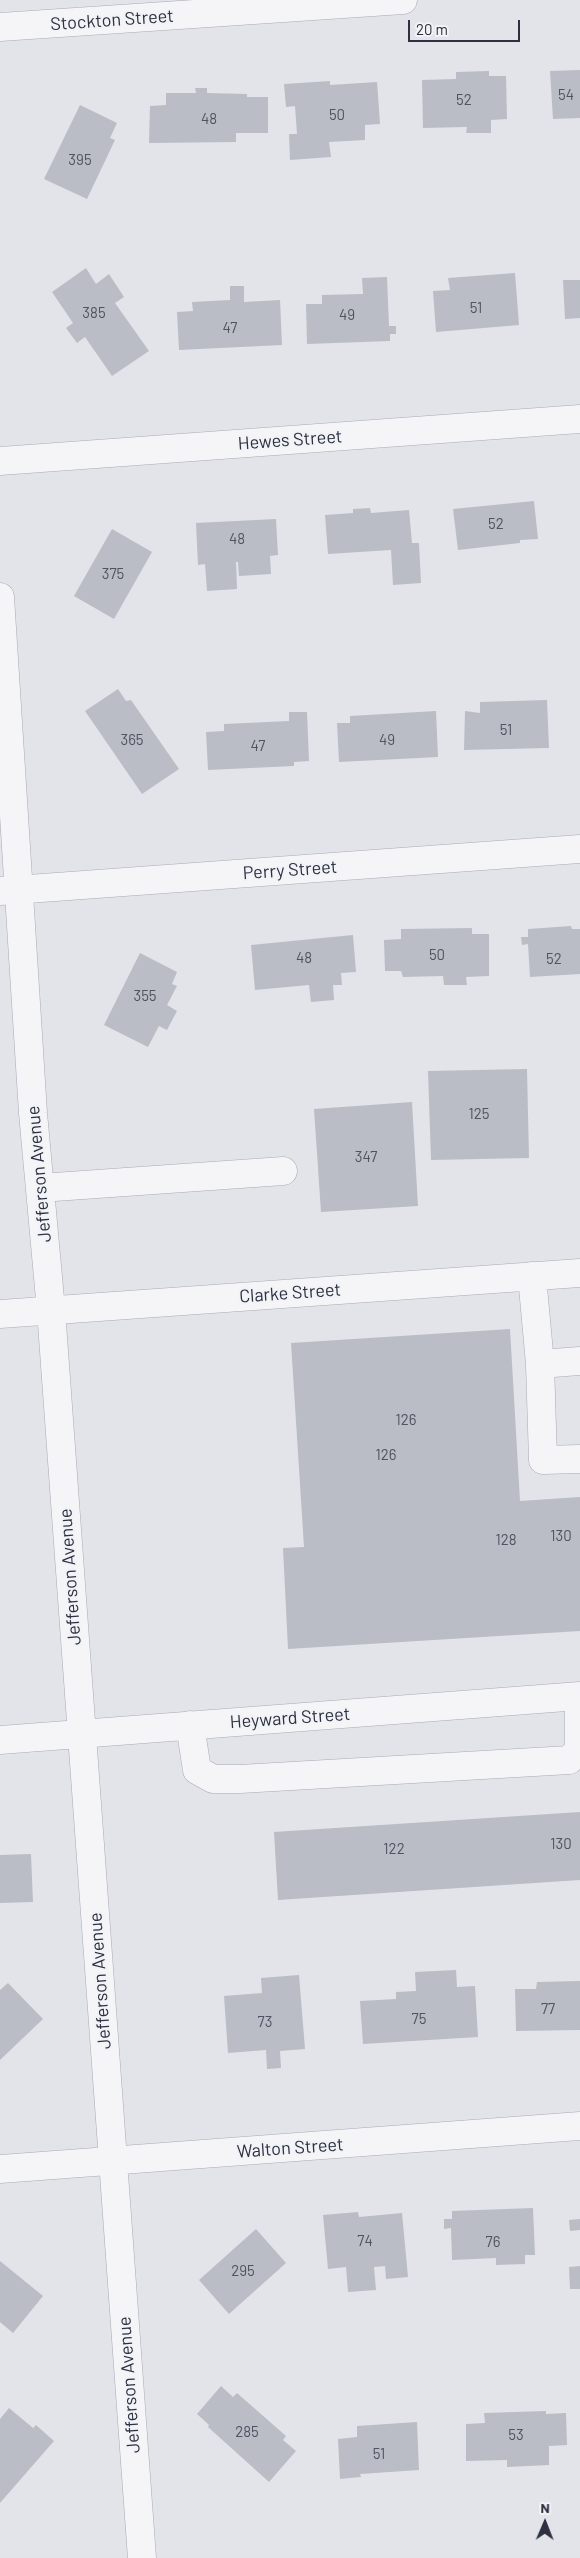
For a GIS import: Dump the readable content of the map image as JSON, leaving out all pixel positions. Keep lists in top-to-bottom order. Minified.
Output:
{"streets":{"street":["Stockton Street","Hewes Street","Perry Street","Jefferson Avenue","Clarke Street","Heyward Street","Walton Street"]},"crossings":[["Perry Street","Jefferson Avenue"],["Jefferson Avenue","Clarke Street"],["Jefferson Avenue","Heyward Street"],["Jefferson Avenue","Walton Street"]],"house_numbers":["54","52","50","48","395","51","385","49","47","52","48","375","51","365","49","47","50","48","52","355","125","347","126","126","130","128","130","122","77","75","73","74","76","295","285","53","51"],"scale_bar":"20 m","north":"top"}
